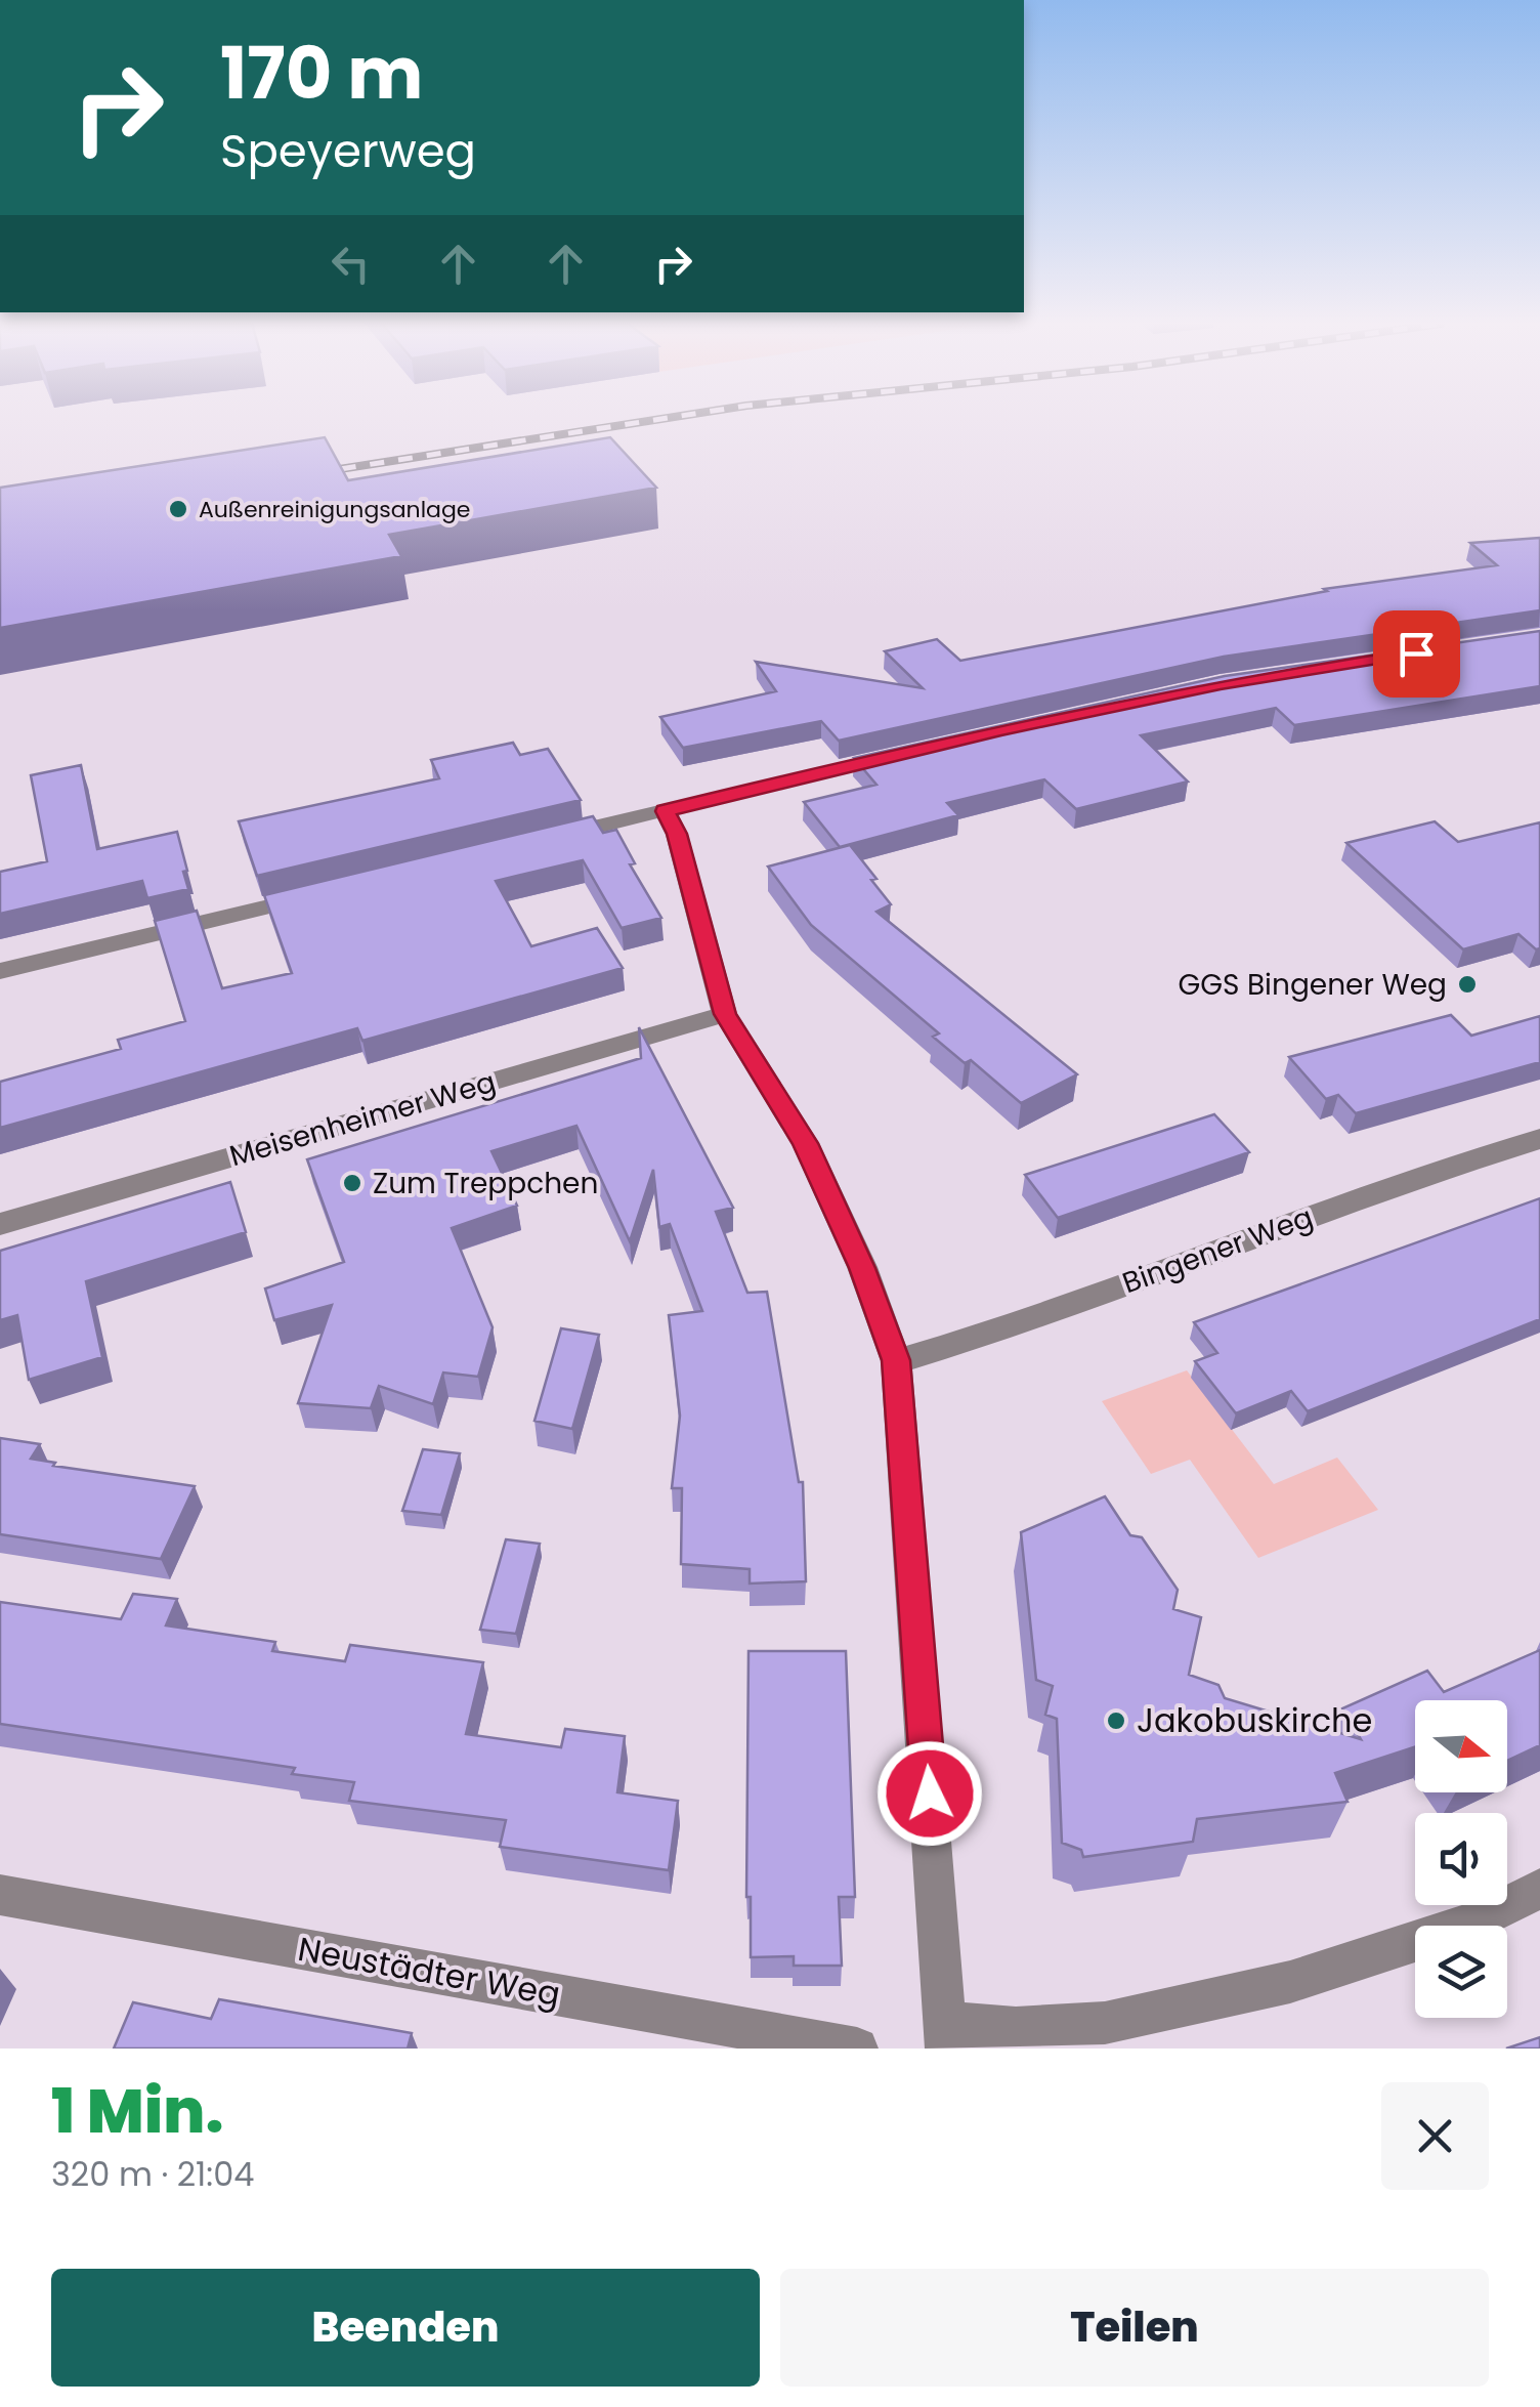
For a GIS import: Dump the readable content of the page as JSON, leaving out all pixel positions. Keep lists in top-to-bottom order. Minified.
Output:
{"streets":{"street":["Meisenheimer Weg","Bingener Weg","Neustädter Weg"]},"places":["Außenreinigungsanlage","GGS Bingener Weg","Zum Treppchen","Jakobuskirche"],"north":"right","page":{"turn":["170 m","Speyerweg"],"heading":["1 Min.","320 m · 21:04"],"buttons":["Beenden","Teilen"]}}
